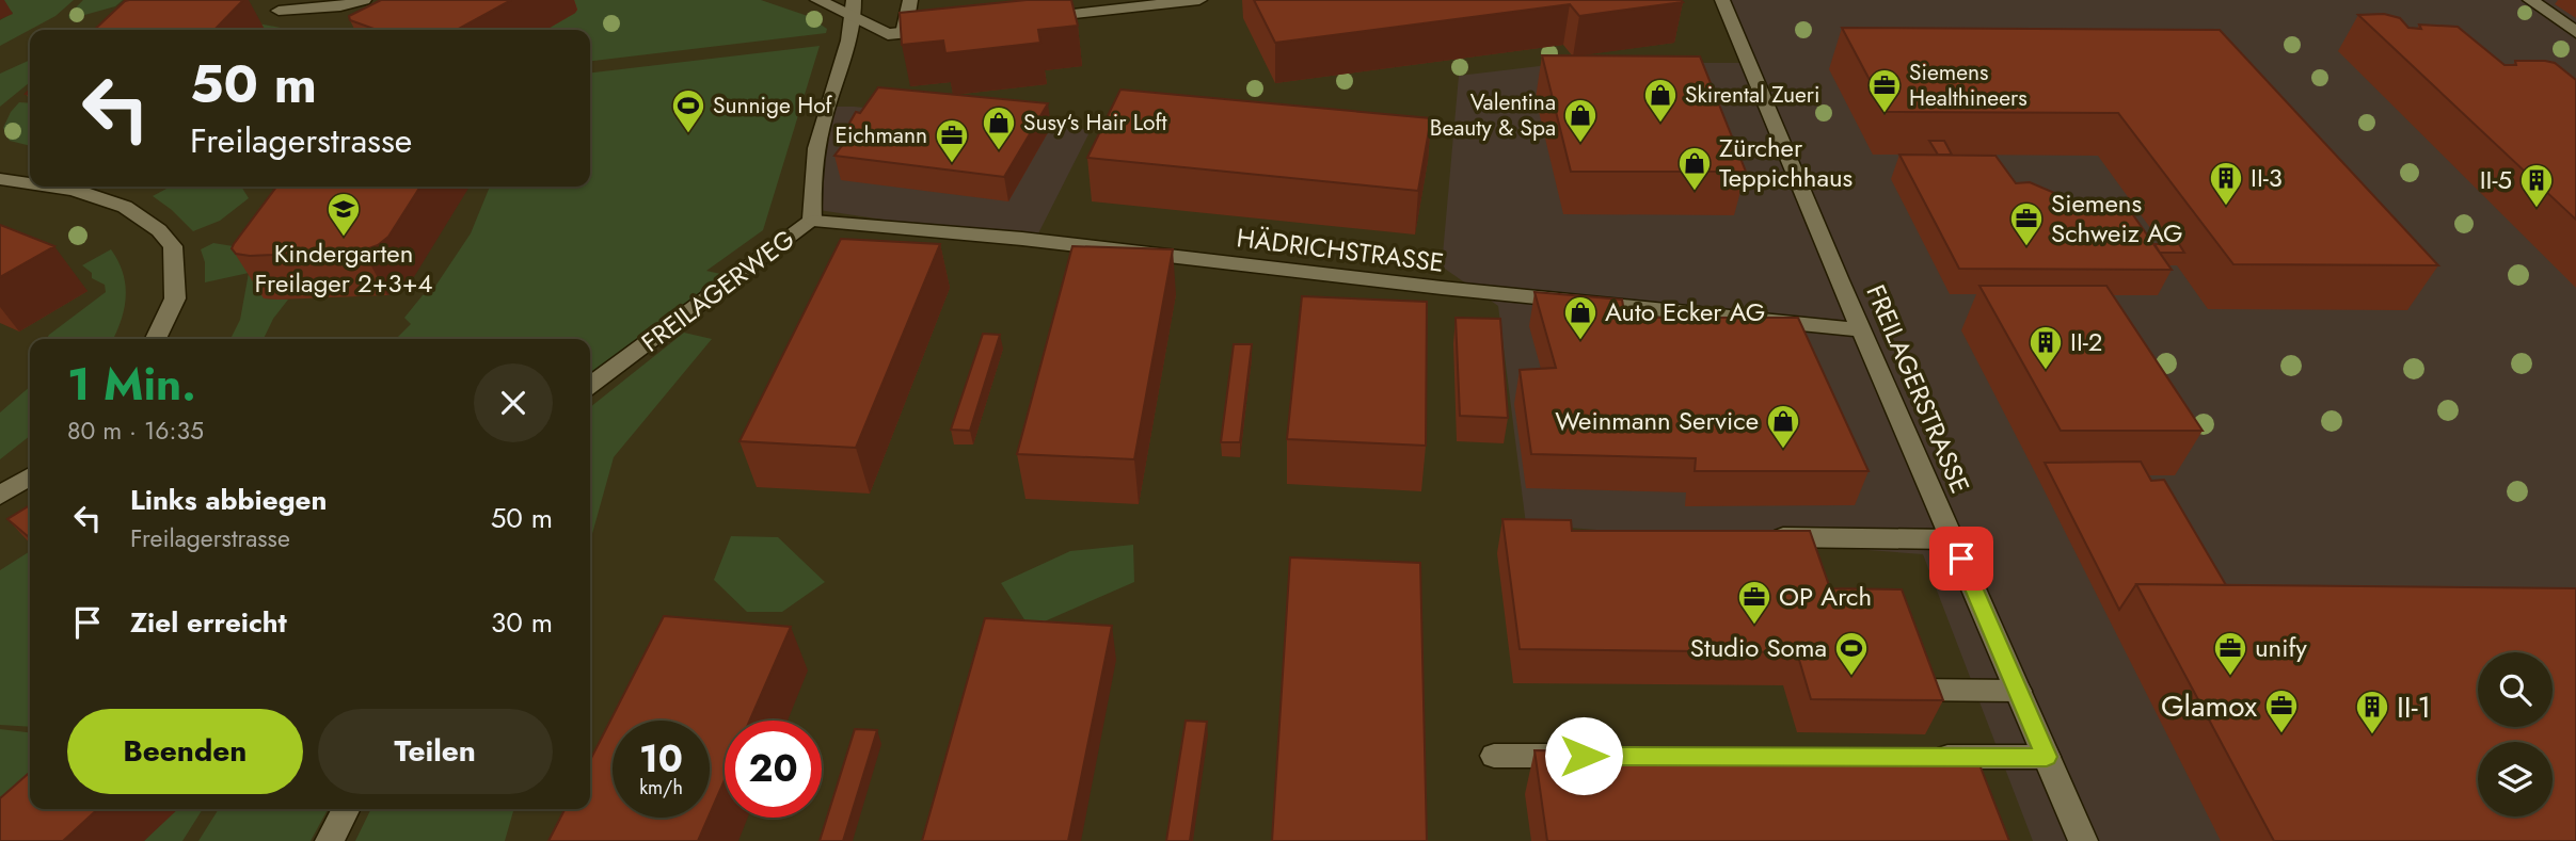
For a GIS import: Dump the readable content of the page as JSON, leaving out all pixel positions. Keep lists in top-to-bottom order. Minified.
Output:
{"streets":{"street":["HÄDRICHSTRASSE","FREILAGERWEG","FREILAGERSTRASSE"]},"crossings":[["HÄDRICHSTRASSE","FREILAGERWEG"],["HÄDRICHSTRASSE","FREILAGERSTRASSE"]],"places":{"office":["Siemens Healthineers","Eichmann","Siemens Schweiz AG","OP Arch","unify","Glamox"],"shop":["Skirental Zueri","Valentina Beauty & Spa","Susy‘s Hair Loft","Zürcher Teppichhaus","Auto Ecker AG","Weinmann Service"],"sports":["Sunnige Hof","Studio Soma"],"building":["II-3","II-5","II-2","II-1"],"school or university":["Kindergarten Freilager 2+3+4"]},"page":{"turn":["50 m","Freilagerstrasse"],"heading":["1 Min.","80 m · 16:35"],"list":[{"name":"Links abbiegen","note":"Freilagerstrasse","value":"50 m"},{"name":"Ziel erreicht","value":"30 m"}],"buttons":["Beenden","Teilen"],"speed":"10 km/h","limit":"20"}}
